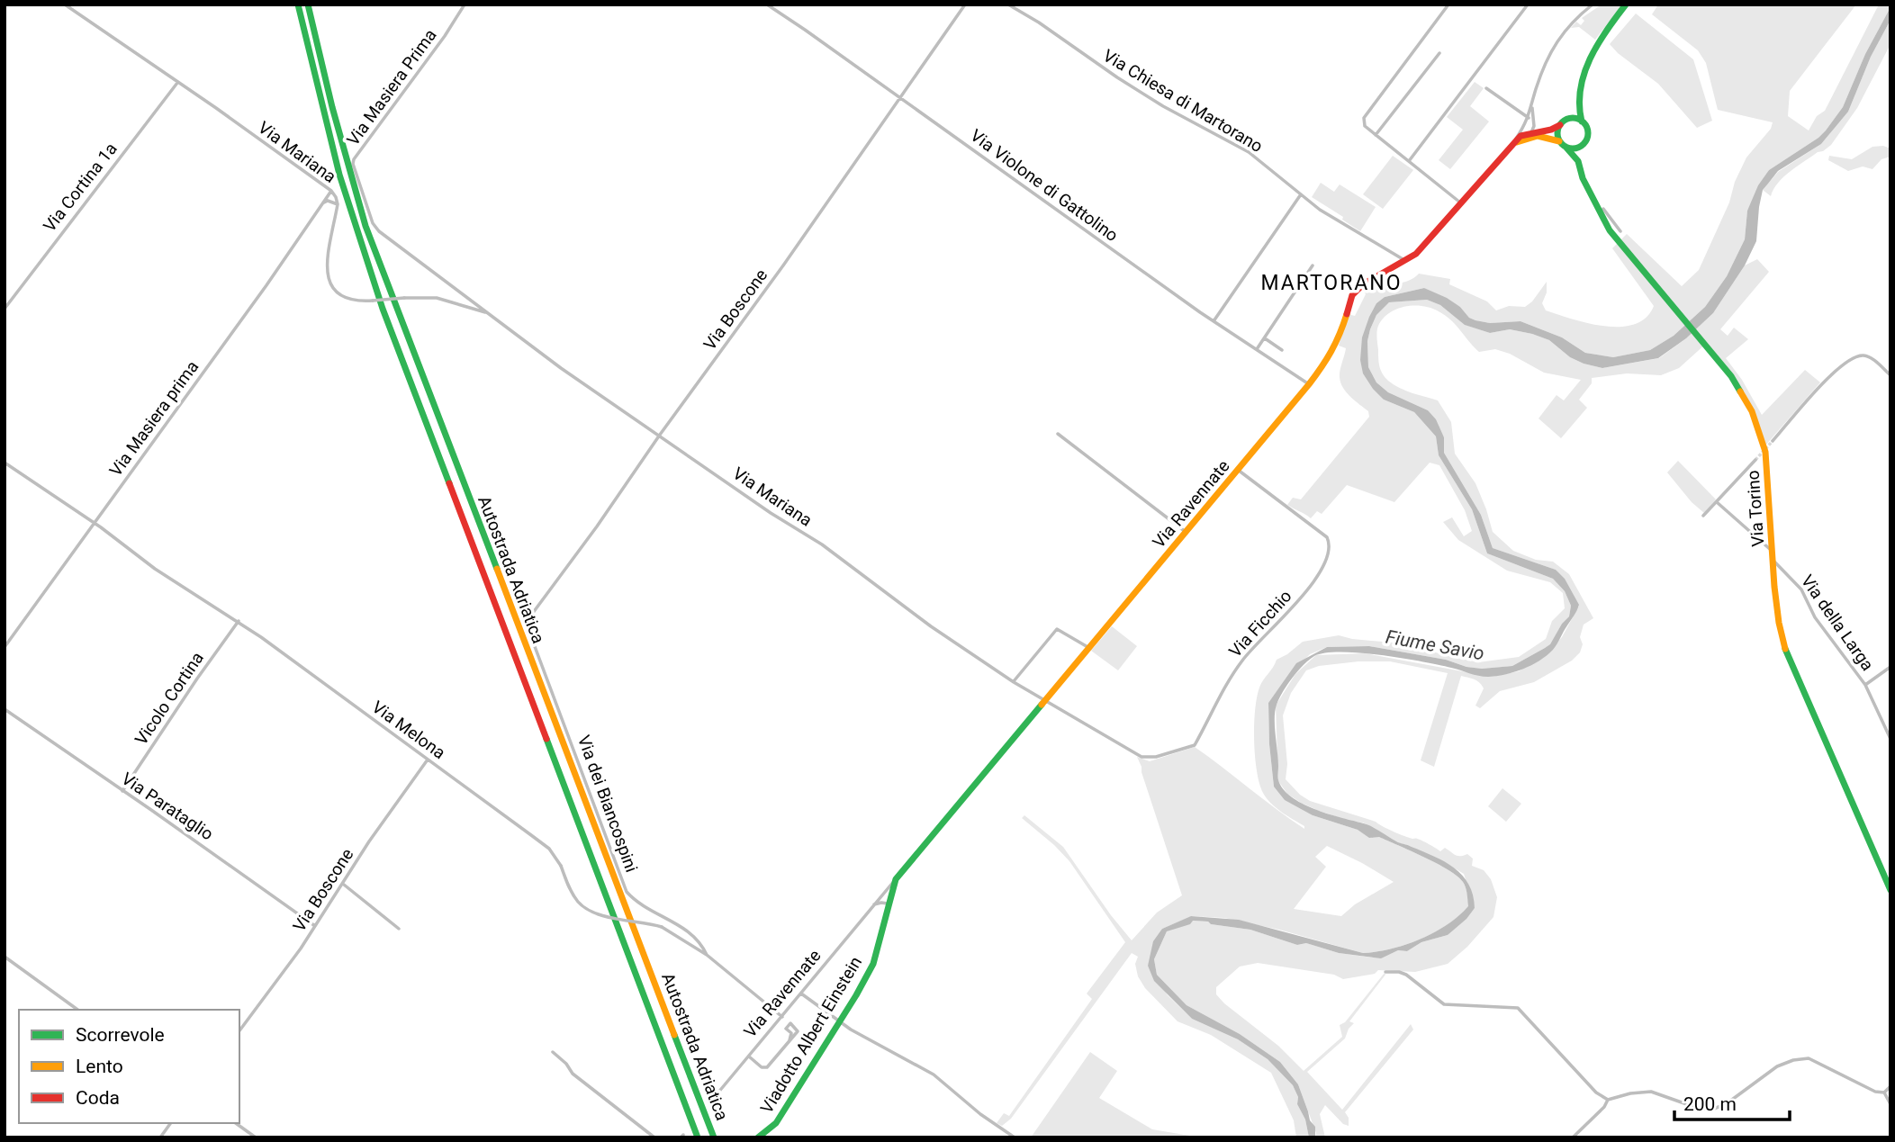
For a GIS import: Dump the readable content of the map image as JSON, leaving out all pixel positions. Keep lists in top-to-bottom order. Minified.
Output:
{"streets":{"main road":["Via Ravennate","Via Torino","Autostrada Adriatica","Viadotto Albert Einstein"],"street":["Via Masiera Prima","Via Chiesa di Martorano","Via Mariana","Via Violone di Gattolino","Via Cortina 1a","Via Boscone","Via Masiera prima","Via della Larga","Via Ficchio","Vicolo Cortina","Via Melona","Via dei Biancospini","Via Parataglio"]},"crossings":[["Via Masiera Prima","Via Mariana"],["Via Chiesa di Martorano","Via Ravennate"],["Via Mariana","Via Cortina 1a"],["Via Mariana","Via Boscone"],["Via Mariana","Via Masiera prima"],["Via Mariana","Via Ravennate"],["Via Mariana","Via Ficchio"],["Via Violone di Gattolino","Via Boscone"],["Via Violone di Gattolino","Via Ravennate"],["Via Boscone","Via Melona"],["Via Boscone","Via dei Biancospini"],["Via Boscone","Via Parataglio"],["Via Masiera prima","Via Melona"],["Via Ravennate","Via Torino"],["Via Ravennate","Via Ficchio"],["Via Ravennate","Via Melona"],["Via Ravennate","Viadotto Albert Einstein"],["Via Torino","Via della Larga"],["Vicolo Cortina","Via Melona"],["Vicolo Cortina","Via Parataglio"],["Via Melona","Via dei Biancospini"]],"districts":["MARTORANO"],"water":["Fiume Savio"],"legend":["Scorrevole","Lento","Coda"],"scale_bar":"200 m"}
